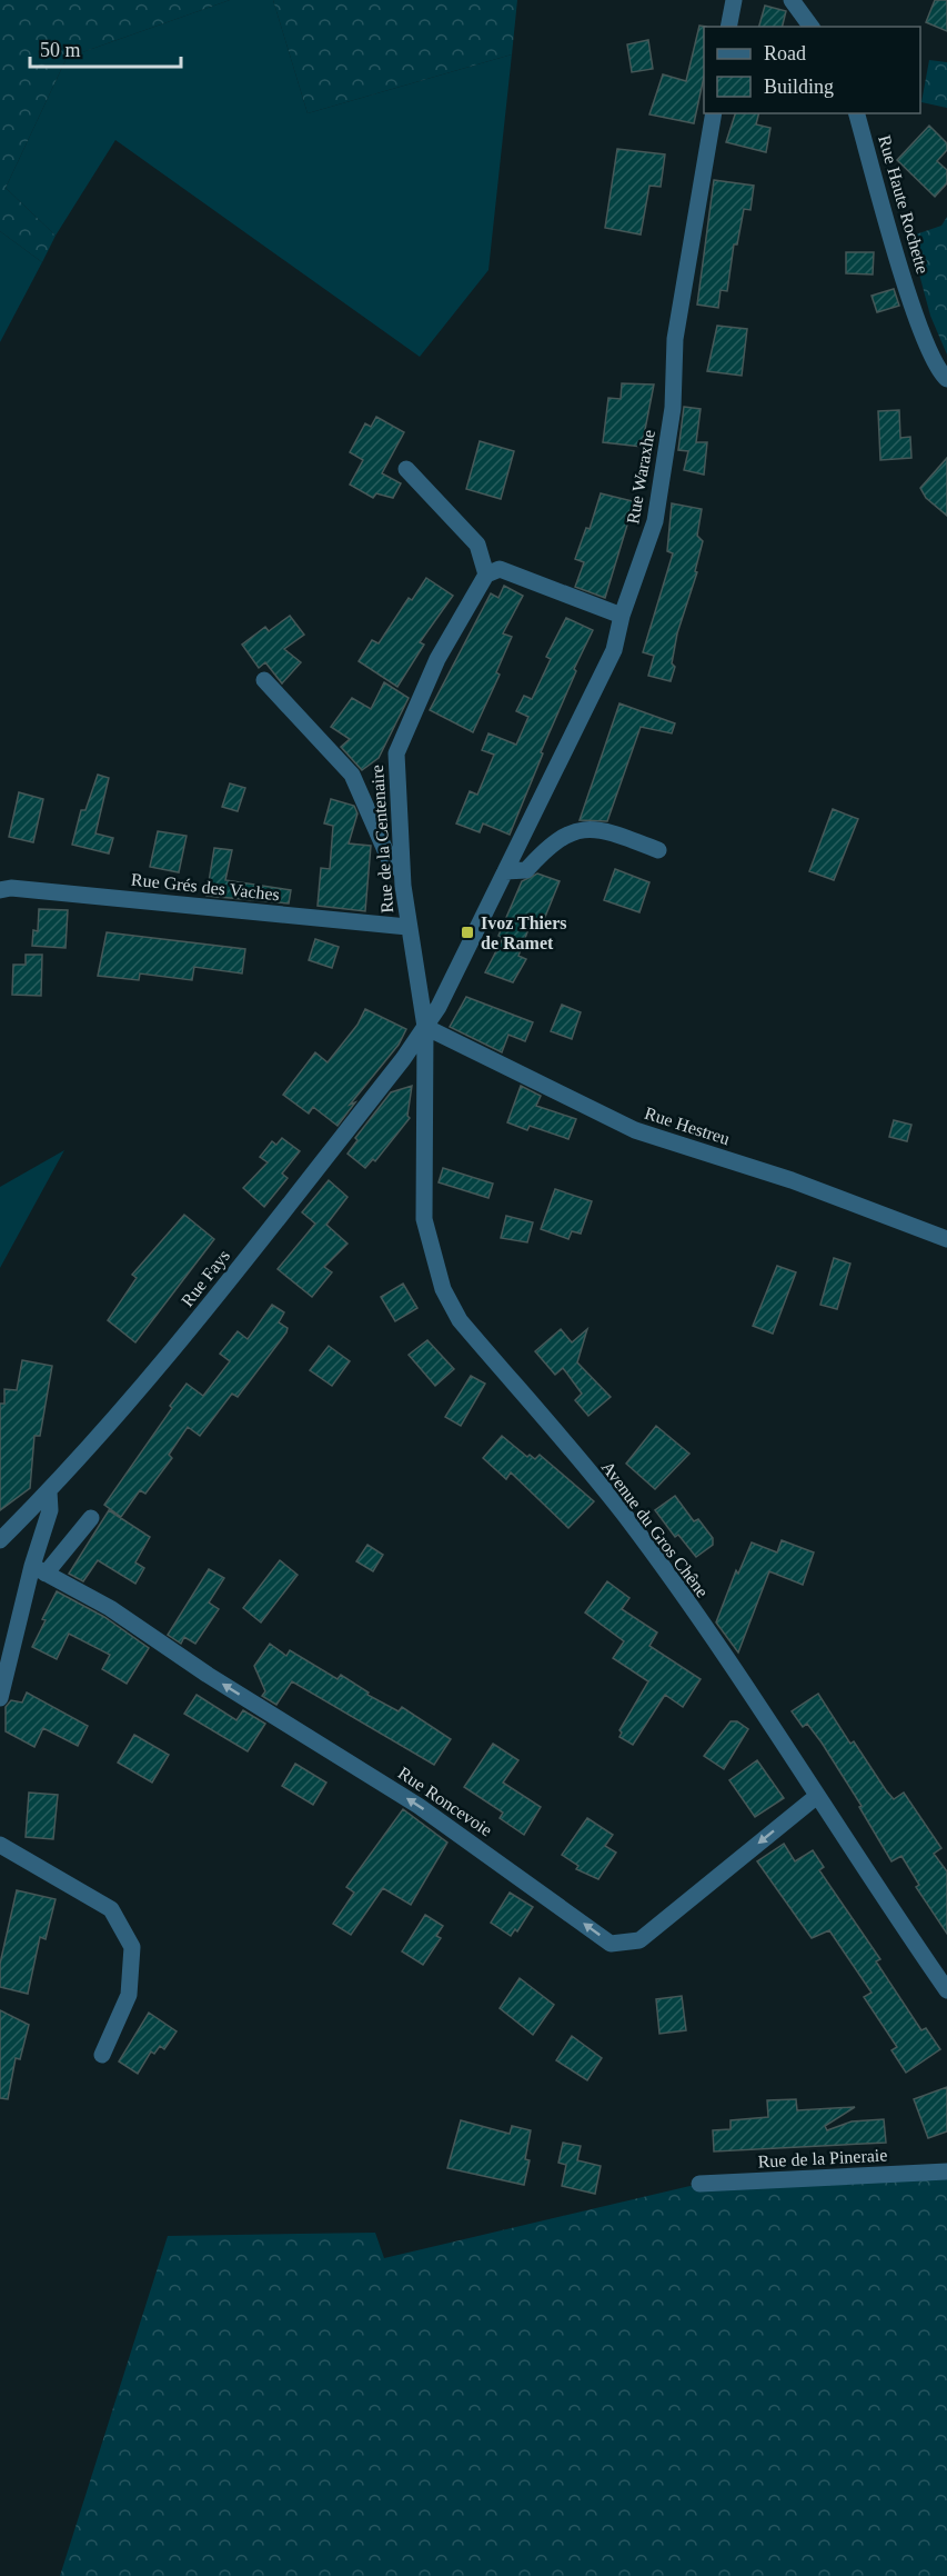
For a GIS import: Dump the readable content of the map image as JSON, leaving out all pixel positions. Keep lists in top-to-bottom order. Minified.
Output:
{"streets":{"street":["Rue Haute Rochette","Rue Waraxhe","Rue de la Centenaire","Rue Grés des Vaches","Rue Hestreu","Rue Fays","Avenue du Gros Chêne","Rue Roncevoie","Rue de la Pineraie"]},"crossings":[["Rue Waraxhe","Rue Fays"],["Rue de la Centenaire","Rue Grés des Vaches"],["Rue de la Centenaire","Rue Hestreu"],["Rue de la Centenaire","Rue Fays"],["Rue de la Centenaire","Avenue du Gros Chêne"],["Rue Hestreu","Rue Fays"],["Rue Hestreu","Avenue du Gros Chêne"],["Rue Fays","Avenue du Gros Chêne"],["Avenue du Gros Chêne","Rue Roncevoie"]],"one_way":["Rue Roncevoie"],"places":{"transit":["Ivoz Thiers de Ramet"]},"legend":["Road","Building"],"scale_bar":"50 m"}
